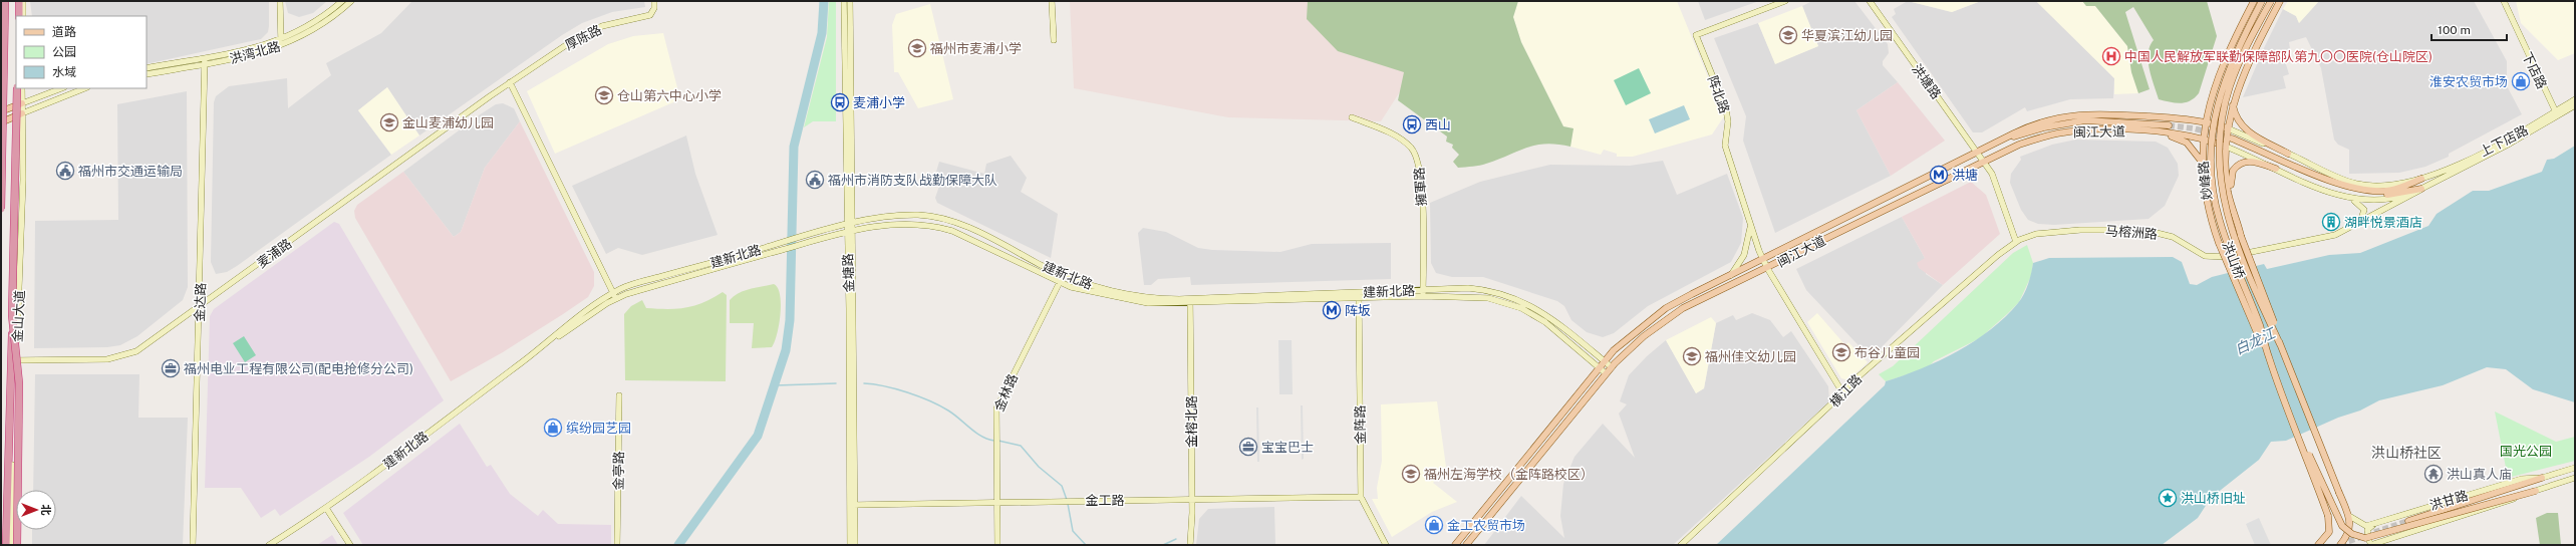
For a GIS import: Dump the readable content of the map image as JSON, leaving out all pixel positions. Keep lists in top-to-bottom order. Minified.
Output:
{"streets":{"main road":["厚陈路","洪湾北路","下店路","洪塘路","阵北路","闽江大道","上下店路","妙峰路","擁軍路","马榕洲路","麦浦路","建新北路","洪山桥","金塘路","金达路","金山大道","横江路","金林路","金榕北路","金阵路","金亭路","金工路","洪甘路"]},"crossings":[["厚陈路","麦浦路"],["洪湾北路","金达路"],["下店路","上下店路"],["洪塘路","闽江大道"],["洪塘路","马榕洲路"],["洪塘路","横江路"],["阵北路","闽江大道"],["阵北路","横江路"],["闽江大道","妙峰路"],["闽江大道","建新北路"],["上下店路","马榕洲路"],["妙峰路","洪山桥"],["擁軍路","建新北路"],["马榕洲路","横江路"],["麦浦路","金达路"],["麦浦路","金山大道"],["建新北路","金塘路"],["建新北路","金林路"],["建新北路","金榕北路"],["建新北路","金阵路"],["洪山桥","洪甘路"],["金塘路","金工路"],["金林路","金工路"],["金榕北路","金工路"],["金阵路","金工路"]],"districts":["洪山桥社区"],"water":["白龙江"],"parks":["国光公园"],"places":{"school or university":["华夏滨江幼儿园","福州市麦浦小学","仓山第六中心小学","金山麦浦幼儿园","布谷儿童园","福州佳文幼儿园","福州左海学校（金阵路校区）"],"hospital":["中国人民解放军联勤保障部队第九〇〇医院(仓山院区)"],"shop":["淮安农贸市场","缤纷园艺园","金工农贸市场"],"bus stop":["麦浦小学","西山"],"public building":["福州市交通运输局","福州市消防支队战勤保障大队"],"metro station":["洪塘","阵坂"],"building":["湖畔悦景酒店"],"office":["福州电业工程有限公司(配电抢修分公司)","宝宝巴士"],"temple":["洪山真人庙"],"place":["洪山桥旧址"]},"legend":["道路","公园","水域"],"scale_bar":"100 m","north":"right"}
